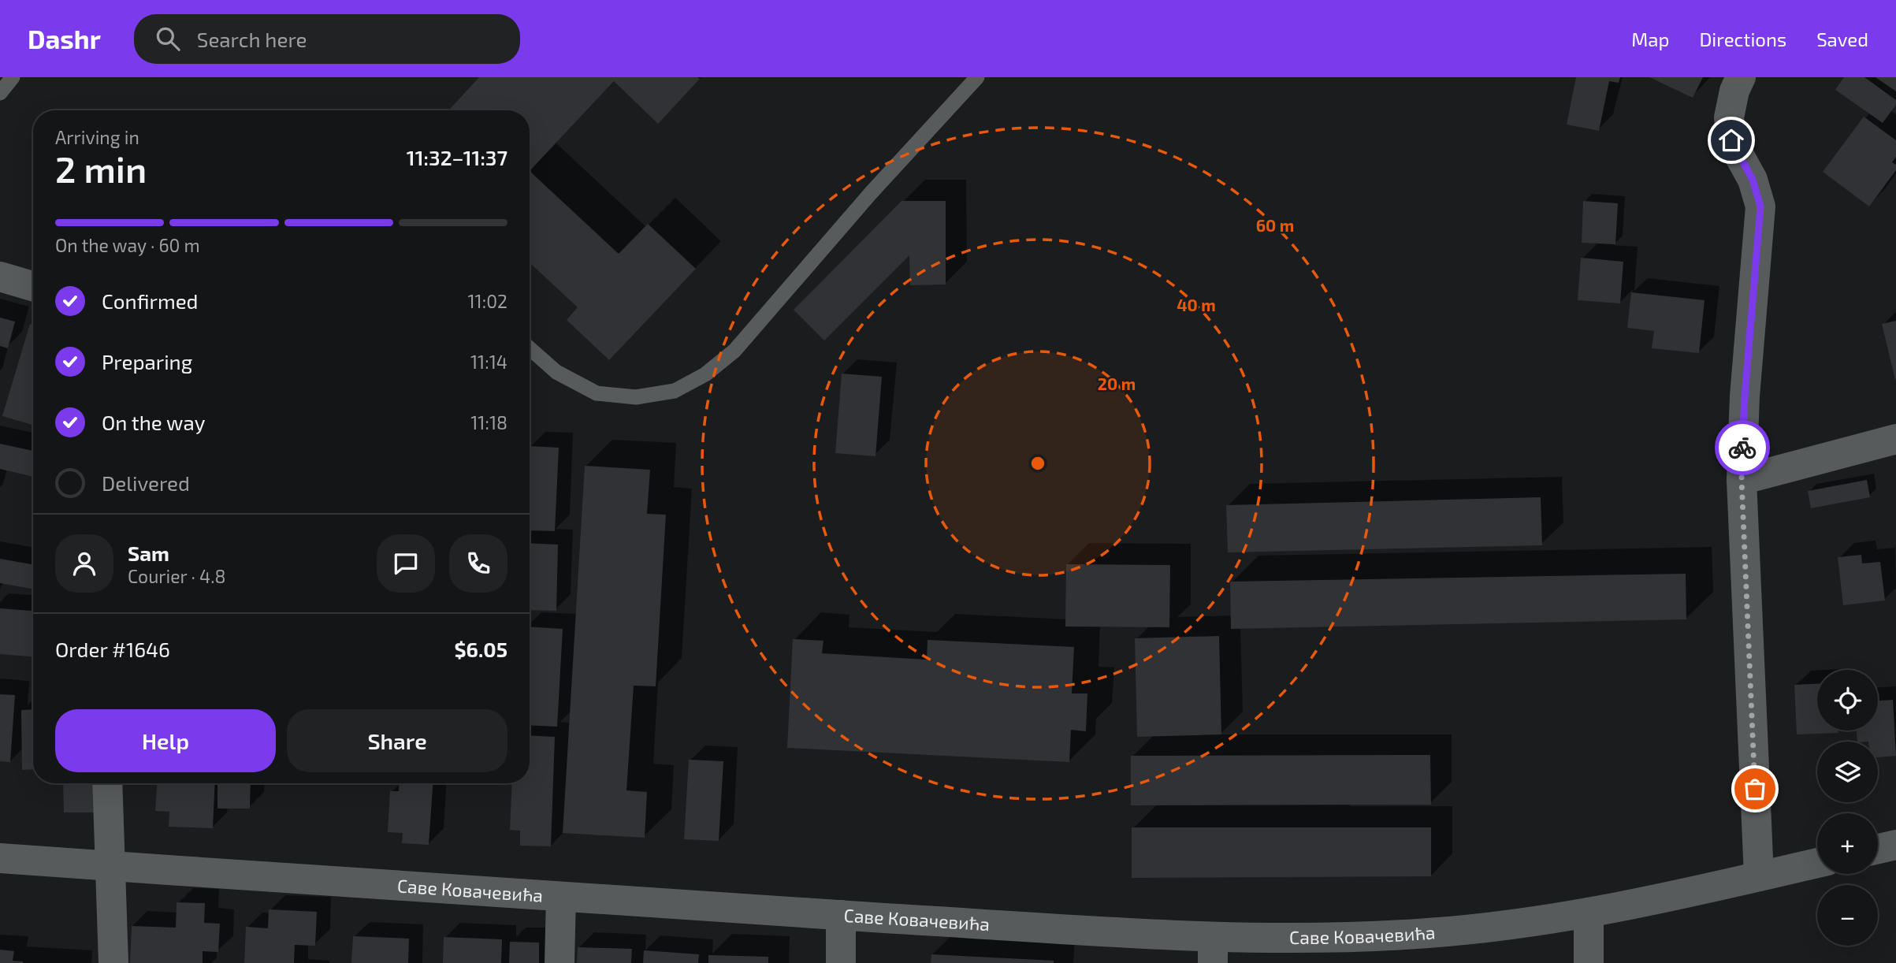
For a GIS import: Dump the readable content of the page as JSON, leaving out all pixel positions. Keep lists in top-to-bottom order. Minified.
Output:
{"streets":{"street":["Саве Ковачевића"]},"page":{"header":"Dashr","search":"Search here","nav":["Map","Directions","Saved"],"heading":["2 min","Arriving in","11:32–11:37"],"panel":["Sam","Courier · 4.8","Order #1646","$6.05"],"bar":"On the way · 60 m","list":[["Confirmed","11:02"],["Preparing","11:14"],["On the way","11:18"],"Delivered"],"map_buttons":["+","−"],"buttons":["Help","Share"]},"rings":["60 m","40 m","20 m"]}
